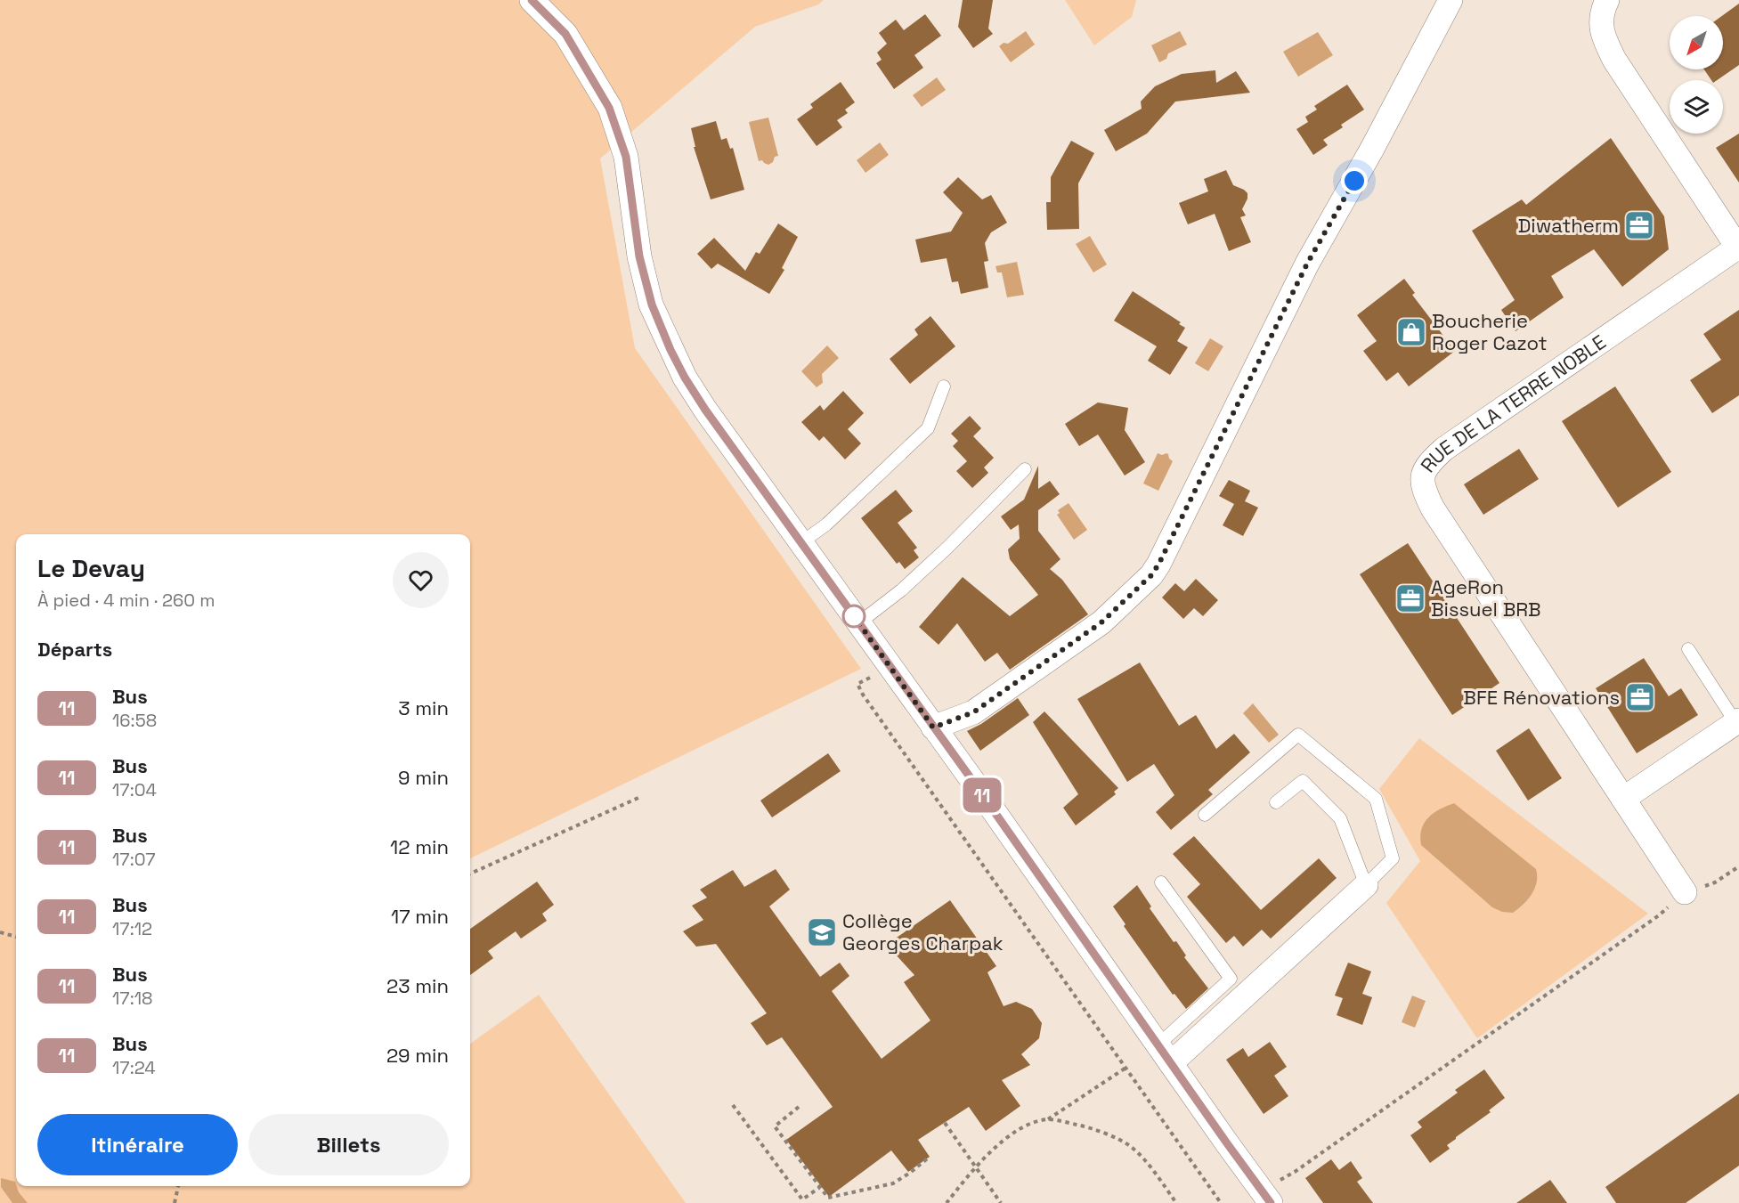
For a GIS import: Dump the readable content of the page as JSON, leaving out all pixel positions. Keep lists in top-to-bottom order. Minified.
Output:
{"streets":{"street":["RUE DE LA TERRE NOBLE"]},"places":{"office":["Diwatherm","AgeRon Bissuel BRB","BFE Rénovations"],"shop":["Boucherie Roger Cazot"],"school or university":["Collège Georges Charpak"]},"lines":["bus line 11"],"north":"bottom left","page":{"on_map":"11","heading":[["Le Devay","À pied · 4 min · 260 m"],"Départs"],"list":[{"mark":"11","name":"Bus","note":"16:58","value":"3 min"},{"mark":"11","name":"Bus","note":"17:04","value":"9 min"},{"mark":"11","name":"Bus","note":"17:07","value":"12 min"},{"mark":"11","name":"Bus","note":"17:12","value":"17 min"},{"mark":"11","name":"Bus","note":"17:18","value":"23 min"},{"mark":"11","name":"Bus","note":"17:24","value":"29 min"}],"buttons":["Itinéraire","Billets"]}}
